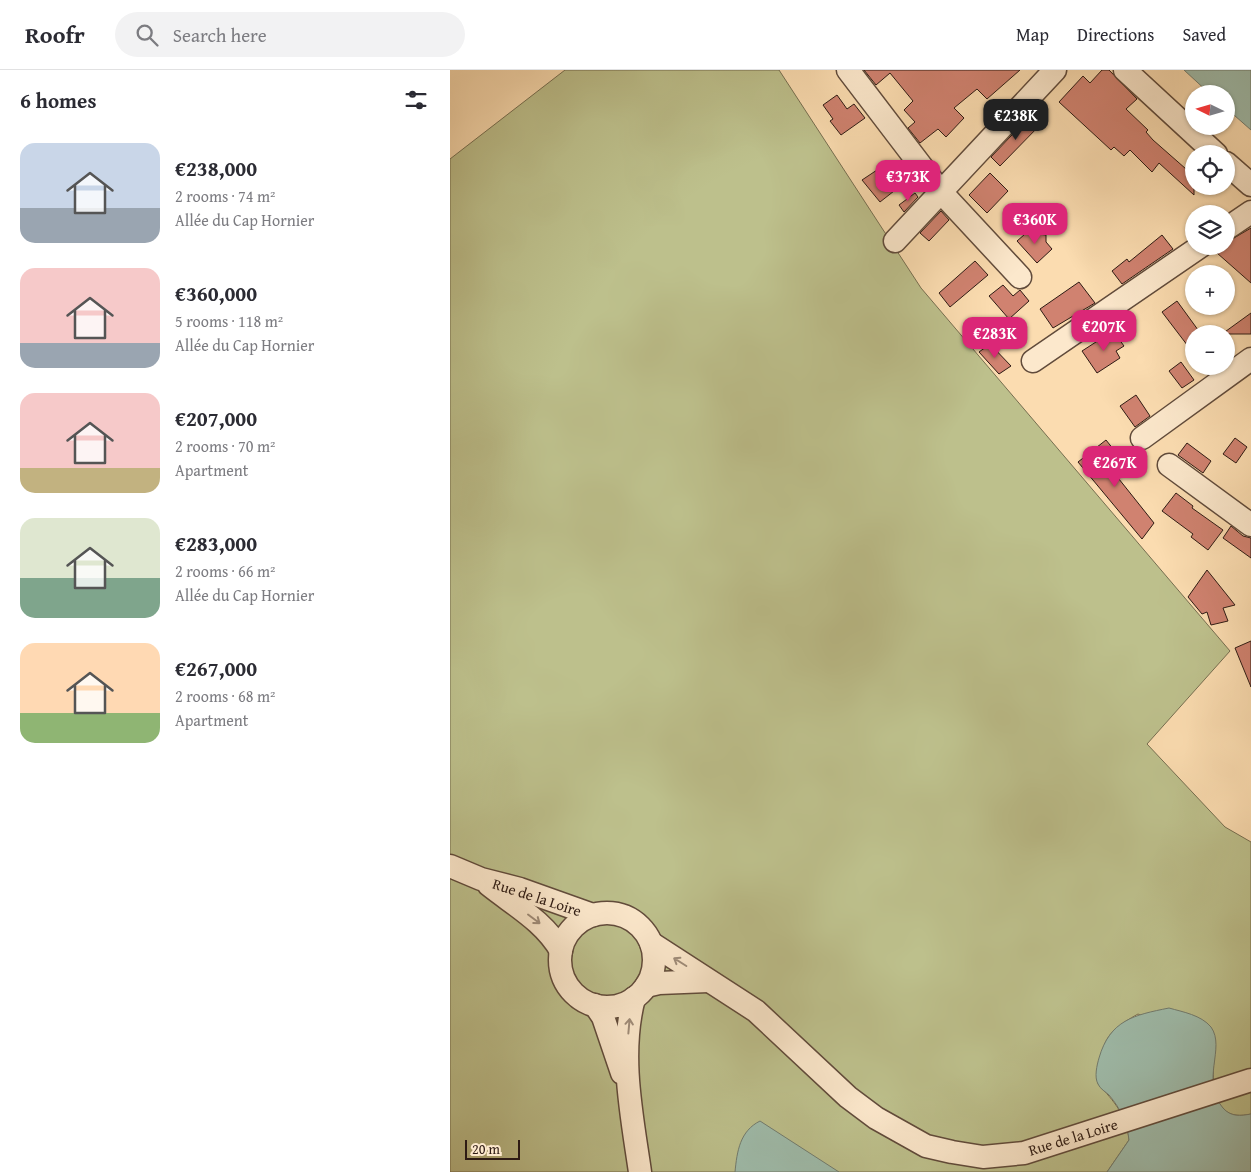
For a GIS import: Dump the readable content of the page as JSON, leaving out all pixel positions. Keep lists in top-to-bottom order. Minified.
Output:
{"streets":{"street":["Rue de la Loire"]},"scale_bar":"20 m","north":"left","page":{"header":"Roofr","search":"Search here","nav":["Map","Directions","Saved"],"heading":"6 homes","map_buttons":["+","−"],"price":["€238K","€373K","€360K","€207K","€283K","€267K"],"list":[{"name":"€238,000","note":"2 rooms · 74 m² · Allée du Cap Hornier"},{"name":"€360,000","note":"5 rooms · 118 m² · Allée du Cap Hornier"},{"name":"€207,000","note":"2 rooms · 70 m² · Apartment"},{"name":"€283,000","note":"2 rooms · 66 m² · Allée du Cap Hornier"},{"name":"€267,000","note":"2 rooms · 68 m² · Apartment"}],"scale":"20 m"}}
